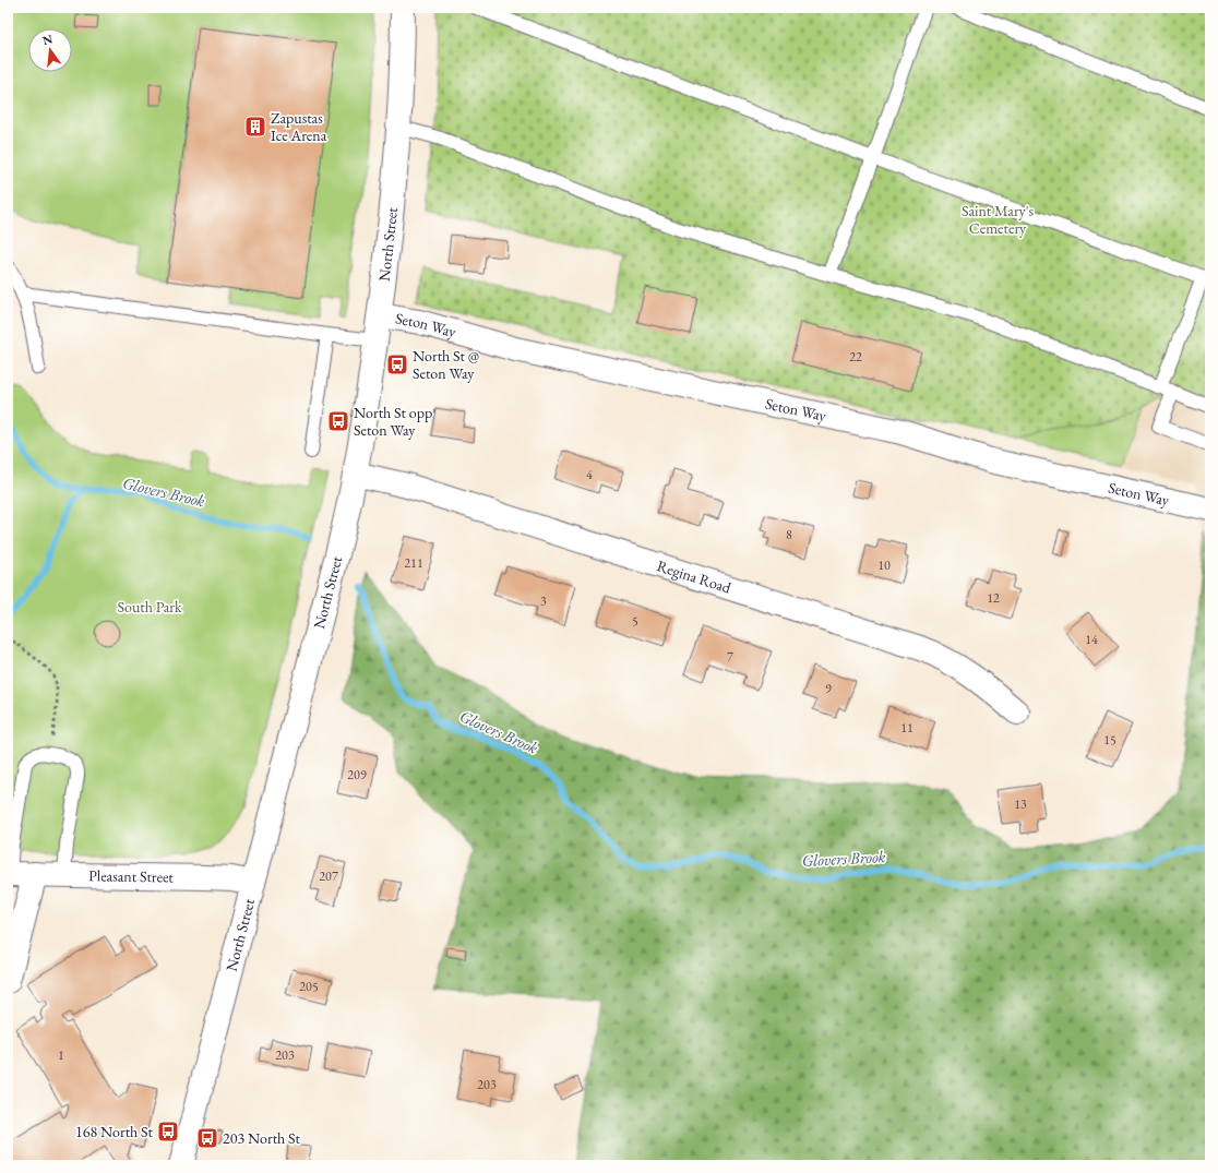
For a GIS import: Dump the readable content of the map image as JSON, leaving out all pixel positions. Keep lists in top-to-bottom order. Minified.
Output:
{"streets":{"street":["North Street","Seton Way","Regina Road","Pleasant Street"]},"crossings":[["North Street","Seton Way"],["North Street","Regina Road"],["North Street","Pleasant Street"]],"water":["Glovers Brook"],"parks":["Saint Mary's Cemetery","South Park"],"places":{"building":["Zapustas Ice Arena"],"bus stop":["North St @ Seton Way","North St opp Seton Way","168 North St","203 North St"]},"house_numbers":["22","4","8","211","10","12","3","5","14","7","9","11","15","209","13","207","205","1","203","203"],"north":"top"}
